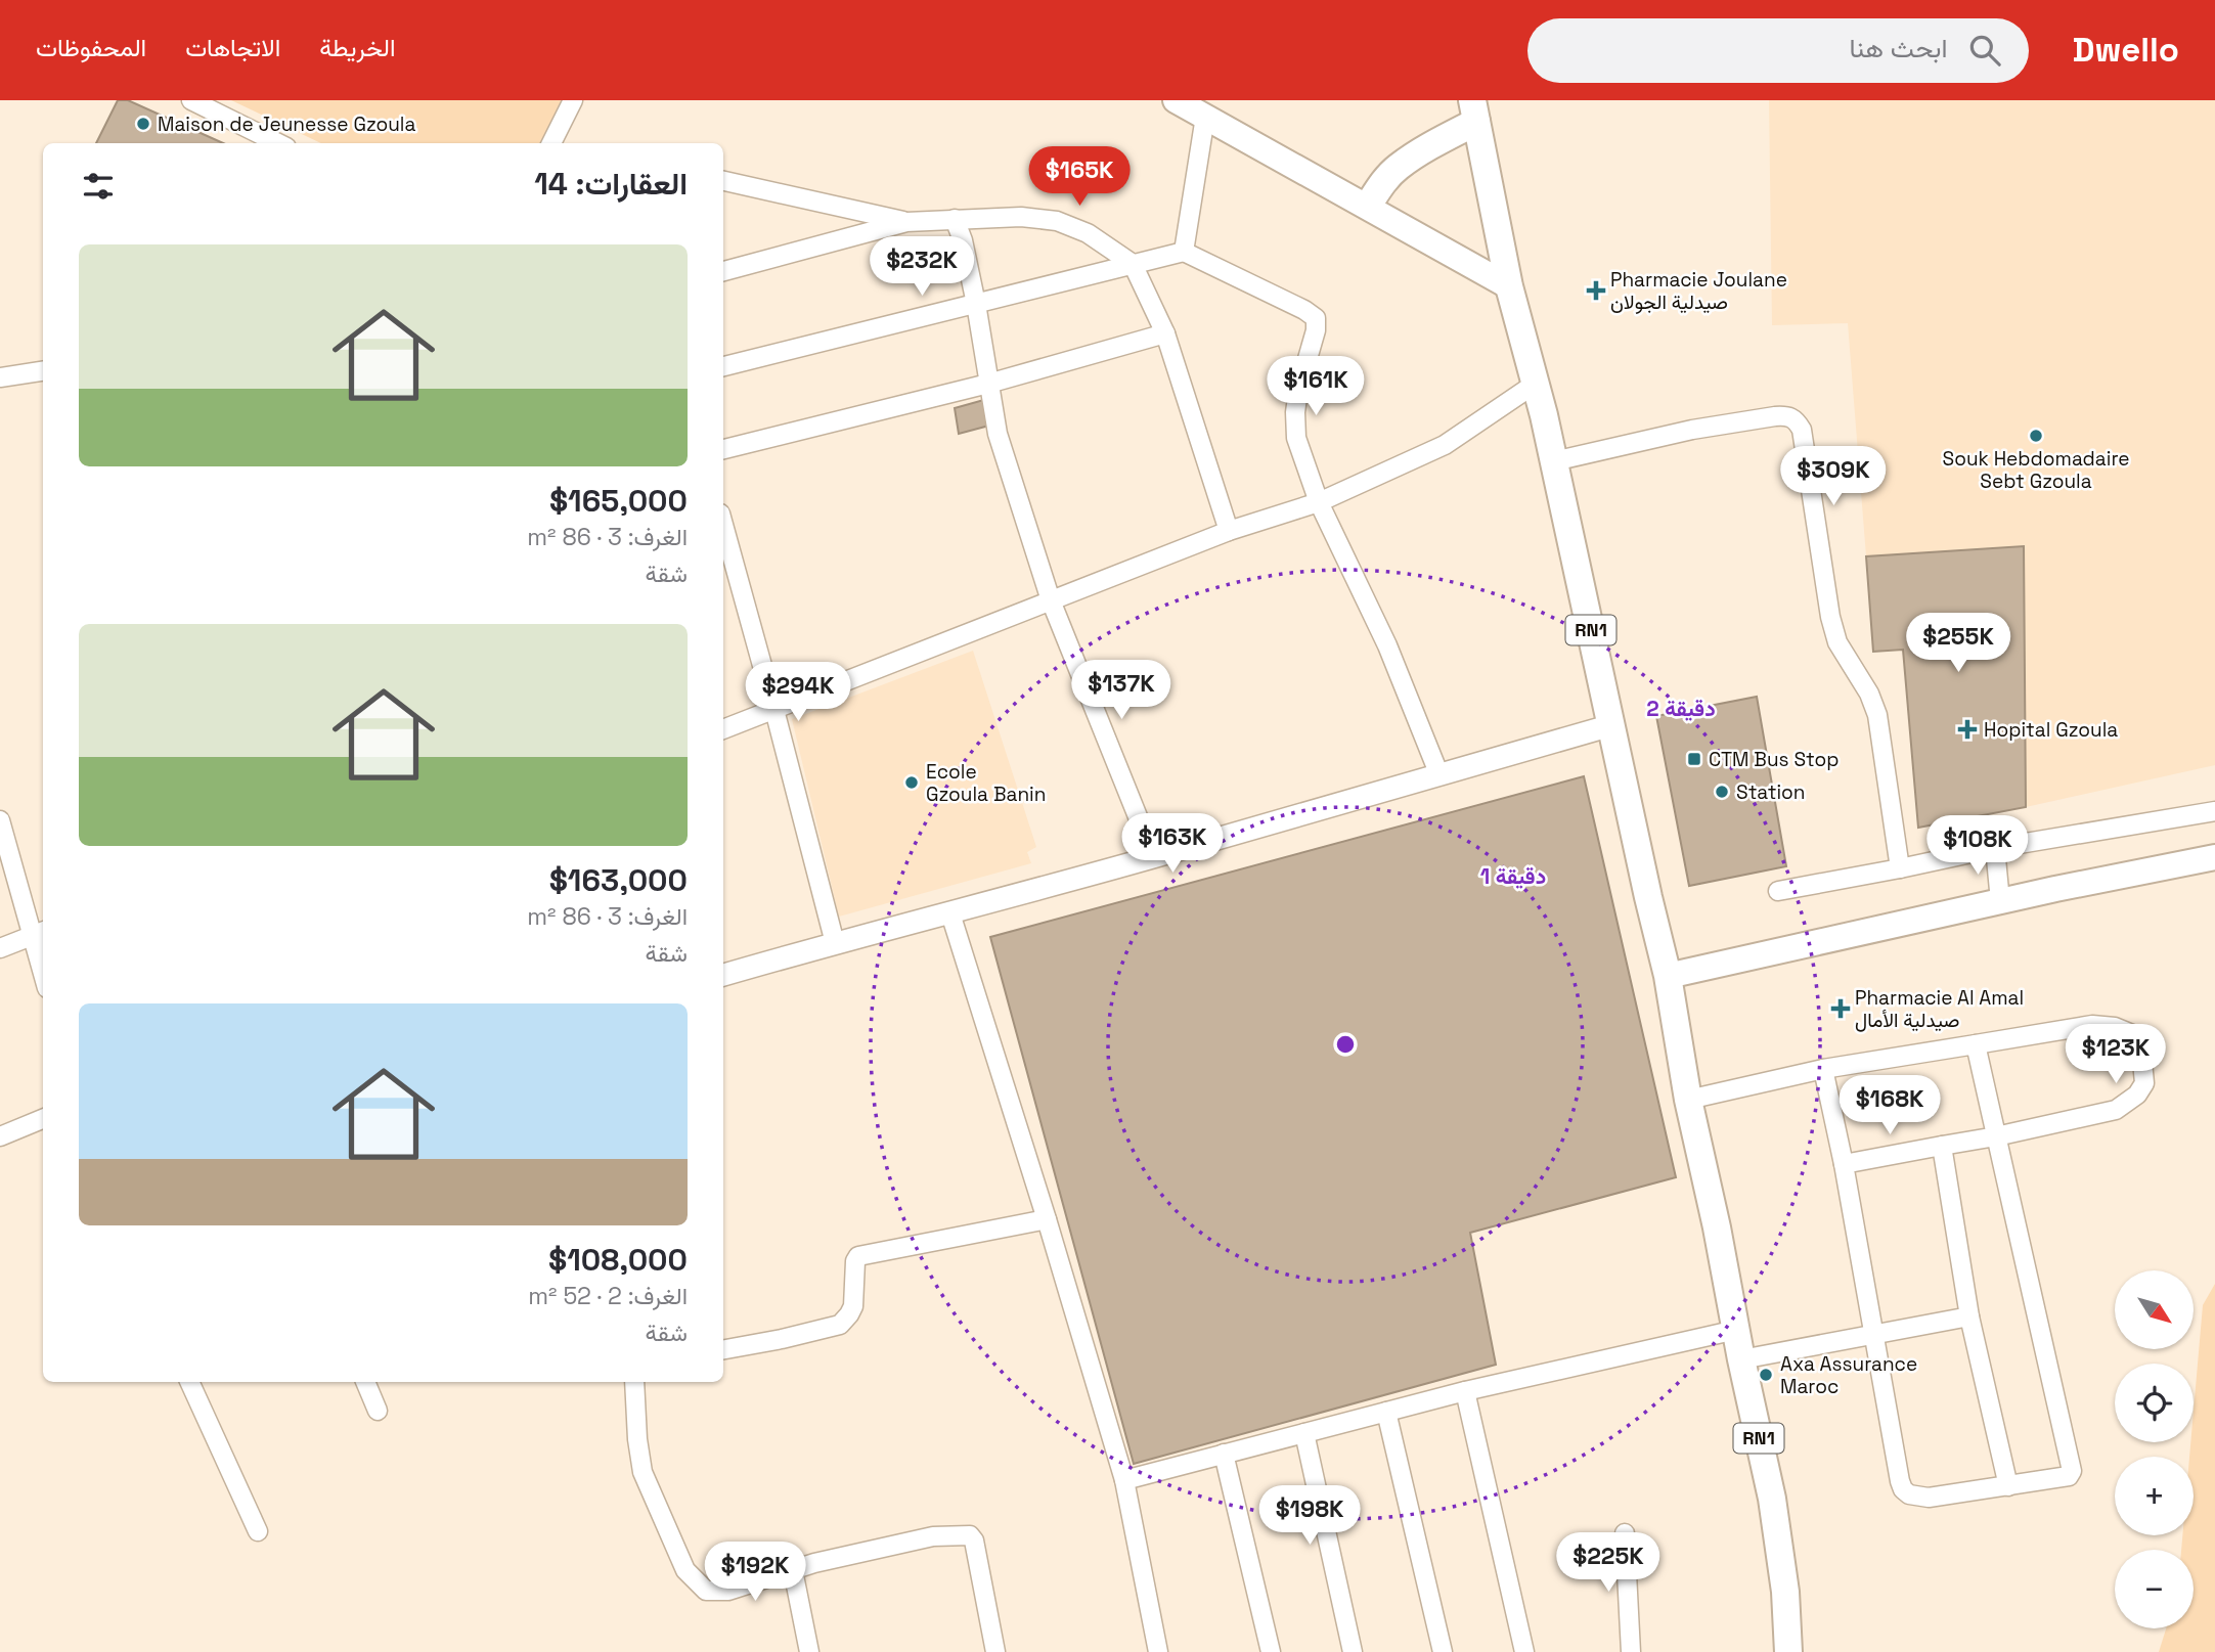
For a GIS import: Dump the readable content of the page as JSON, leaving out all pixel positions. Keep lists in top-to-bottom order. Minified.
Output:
{"streets":{"main road":["RN1"]},"places":{"other":["Maison de Jeunesse Gzoula","Souk Hebdomadaire Sebt Gzoula","Ecole Gzoula Banin","Station","Axa Assurance Maroc"],"health":["Pharmacie Joulane صيدلية الجولان","Hopital Gzoula","Pharmacie Al Amal صيدلية الأمال"],"transit":["CTM Bus Stop"]},"north":"bottom right","page":{"header":"Dwello","search":"ابحث هنا","nav":["الخريطة","الاتجاهات","المحفوظات"],"heading":"العقارات: 14","price":["$165K","$232K","$161K","$309K","$255K","$137K","$294K","$163K","$108K","$123K","$168K","$198K","$225K","$192K"],"list":[{"name":"$165,000","note":"الغرف: 3 · 86 m² · شقة"},{"name":"$163,000","note":"الغرف: 3 · 86 m² · شقة"},{"name":"$108,000","note":"الغرف: 2 · 52 m² · شقة"}],"map_buttons":["+","−"]},"rings":["2 دقيقة","1 دقيقة"]}
